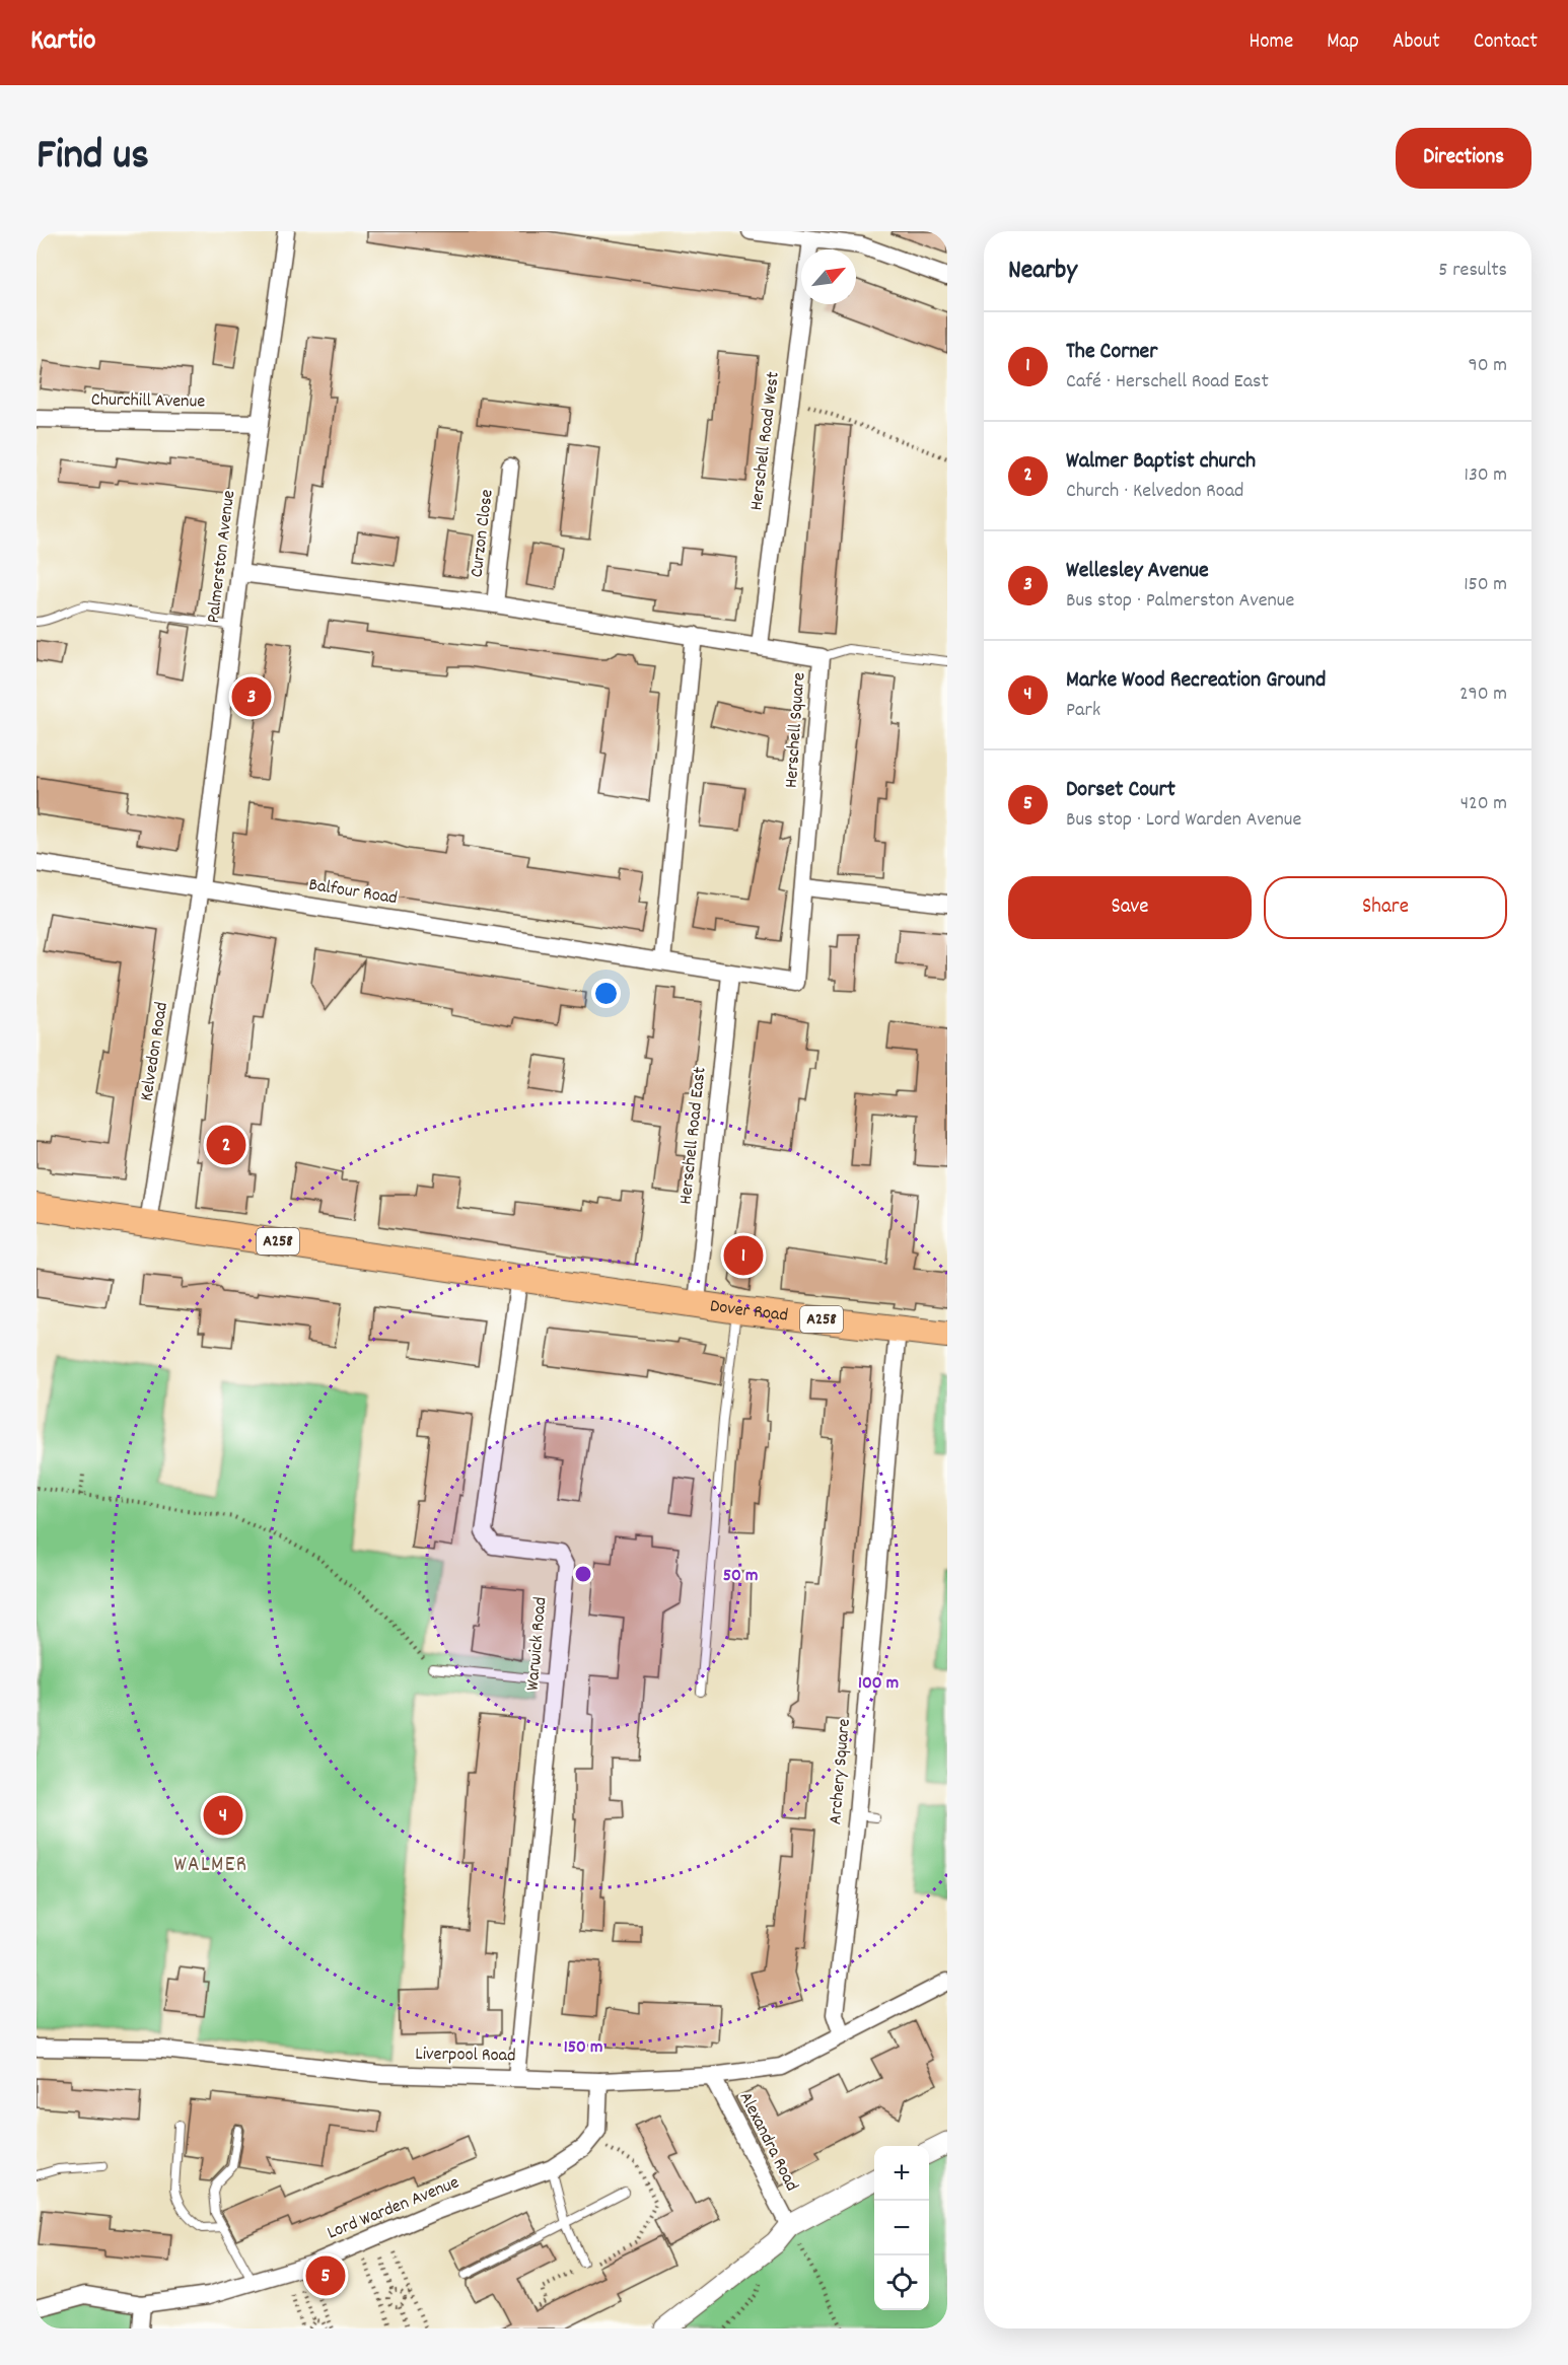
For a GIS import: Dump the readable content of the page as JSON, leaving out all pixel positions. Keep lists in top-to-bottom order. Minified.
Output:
{"streets":{"main road":["A258","Dover Road"],"street":["Churchill Avenue","Herschell Road West","Curzon Close","Palmerston Avenue","Herschell Square","Balfour Road","Kelvedon Road","Herschell Road East","Warwick Road","Archery Square","Liverpool Road","Alexandra Road","Lord Warden Avenue"]},"crossings":[["Churchill Avenue","Palmerston Avenue"],["Herschell Road West","Herschell Square"],["Curzon Close","Herschell Square"],["Palmerston Avenue","Herschell Square"],["Palmerston Avenue","Balfour Road"],["Palmerston Avenue","Kelvedon Road"],["Herschell Square","Balfour Road"],["Herschell Square","Herschell Road East"],["Balfour Road","Kelvedon Road"],["Kelvedon Road","A258"],["Herschell Road East","A258"],["Herschell Road East","Dover Road"],["A258","Dover Road"],["A258","Warwick Road"],["Dover Road","Archery Square"],["Warwick Road","Liverpool Road"],["Archery Square","Liverpool Road"],["Liverpool Road","Alexandra Road"],["Liverpool Road","Lord Warden Avenue"]],"districts":["WALMER"],"north":"top right","page":{"header":"Kartio","nav":["Home","Map","About","Contact"],"title":"Find us","buttons":["Directions",["Save","Share"]],"heading":["Nearby","5 results"],"list":[{"mark":"1","name":"The Corner","note":"Café · Herschell Road East","value":"90 m"},{"mark":"2","name":"Walmer Baptist church","note":"Church · Kelvedon Road","value":"130 m"},{"mark":"3","name":"Wellesley Avenue","note":"Bus stop · Palmerston Avenue","value":"150 m"},{"mark":"4","name":"Marke Wood Recreation Ground","note":"Park","value":"290 m"},{"mark":"5","name":"Dorset Court","note":"Bus stop · Lord Warden Avenue","value":"420 m"}],"pins":["3","2","1","4","5"],"map_buttons":["+","−"]},"rings":["50 m","100 m","150 m"]}
